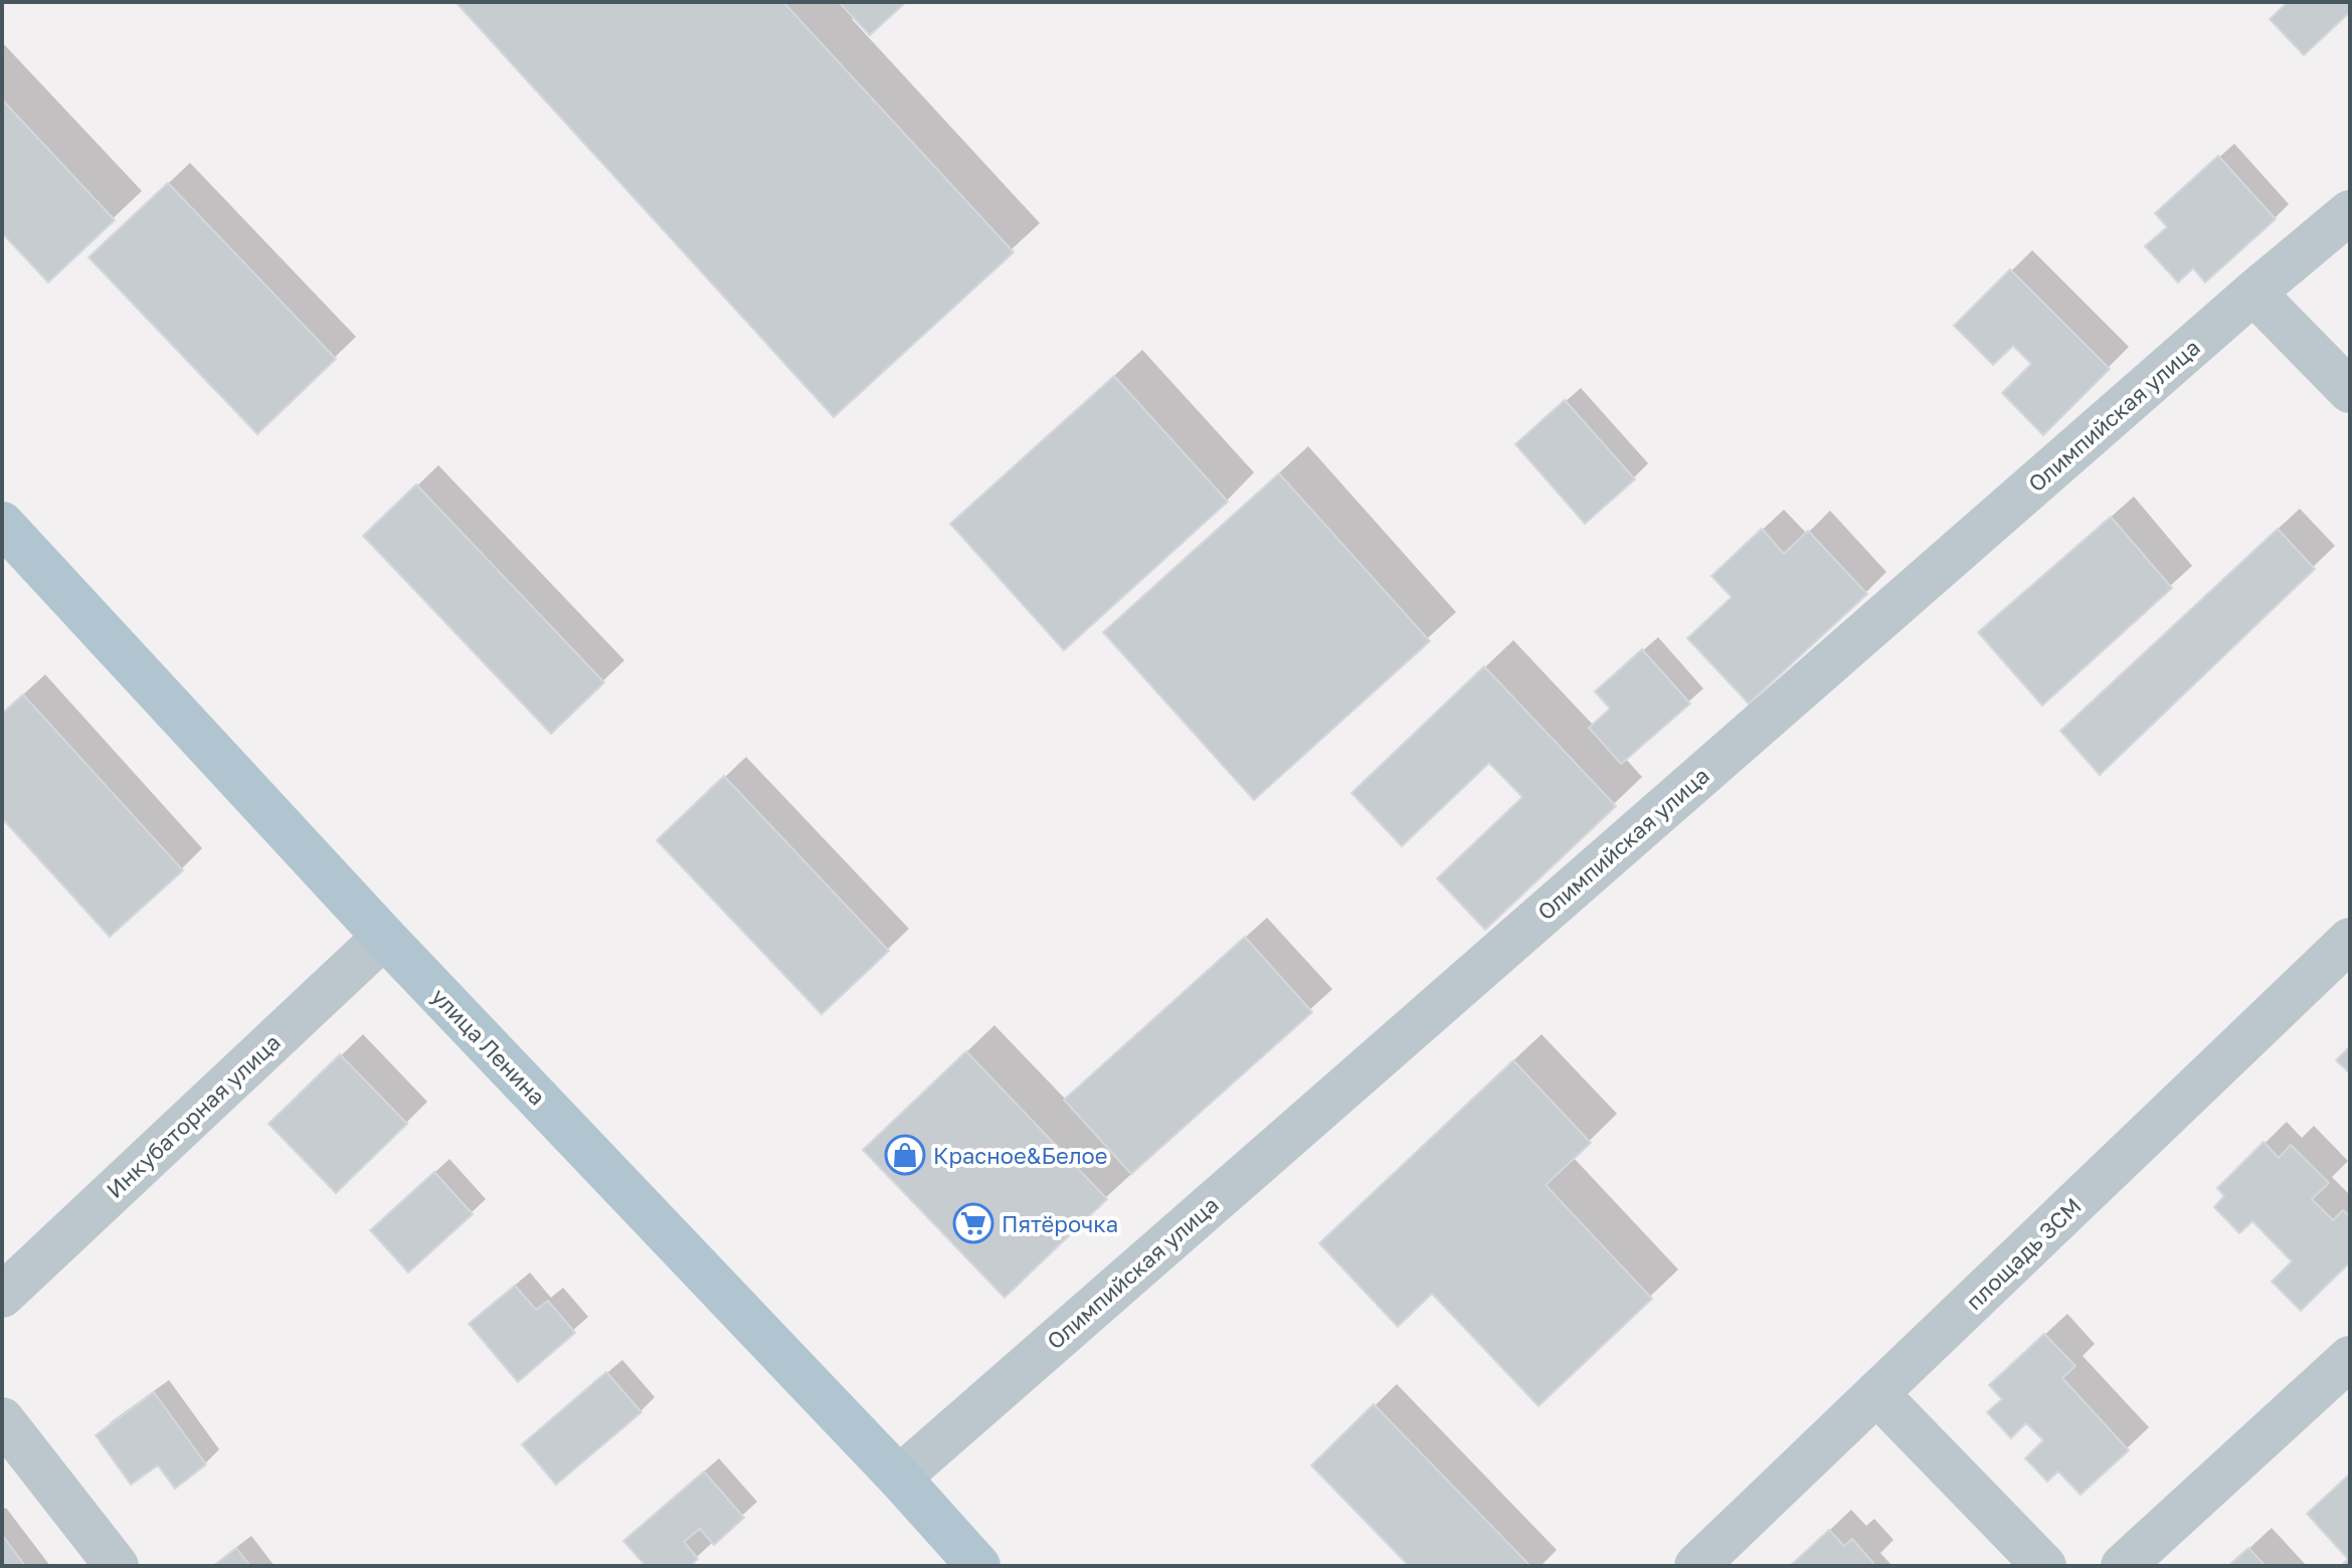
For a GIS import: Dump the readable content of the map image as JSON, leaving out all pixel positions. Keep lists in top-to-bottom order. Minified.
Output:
{"streets":{"main road":["улица Ленина"],"street":["Олимпийская улица","Инкубаторная улица","площадь ЗСМ"]},"crossings":[["Олимпийская улица","улица Ленина"],["улица Ленина","Инкубаторная улица"]],"places":{"shop":["Красное&Белое"],"supermarket":["Пятёрочка"]}}
